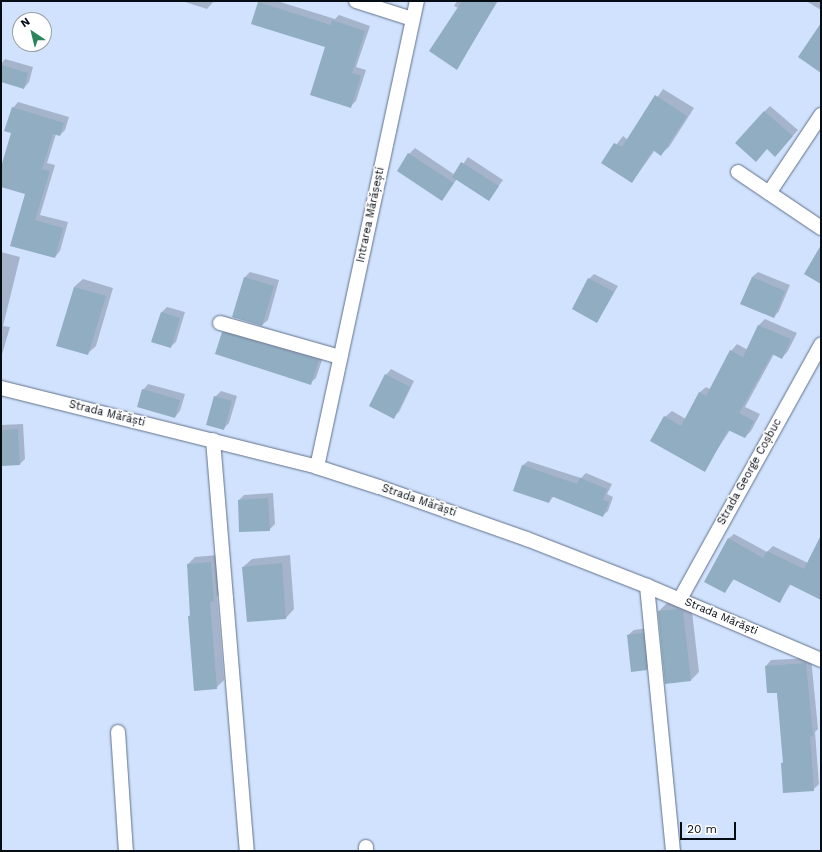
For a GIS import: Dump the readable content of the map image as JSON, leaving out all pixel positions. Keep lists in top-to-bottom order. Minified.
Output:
{"streets":{"street":["Intrarea Mărășești","Strada Mărăști","Strada George Coșbuc"]},"crossings":[["Intrarea Mărășești","Strada Mărăști"],["Strada Mărăști","Strada George Coșbuc"]],"scale_bar":"20 m","north":"top left"}
